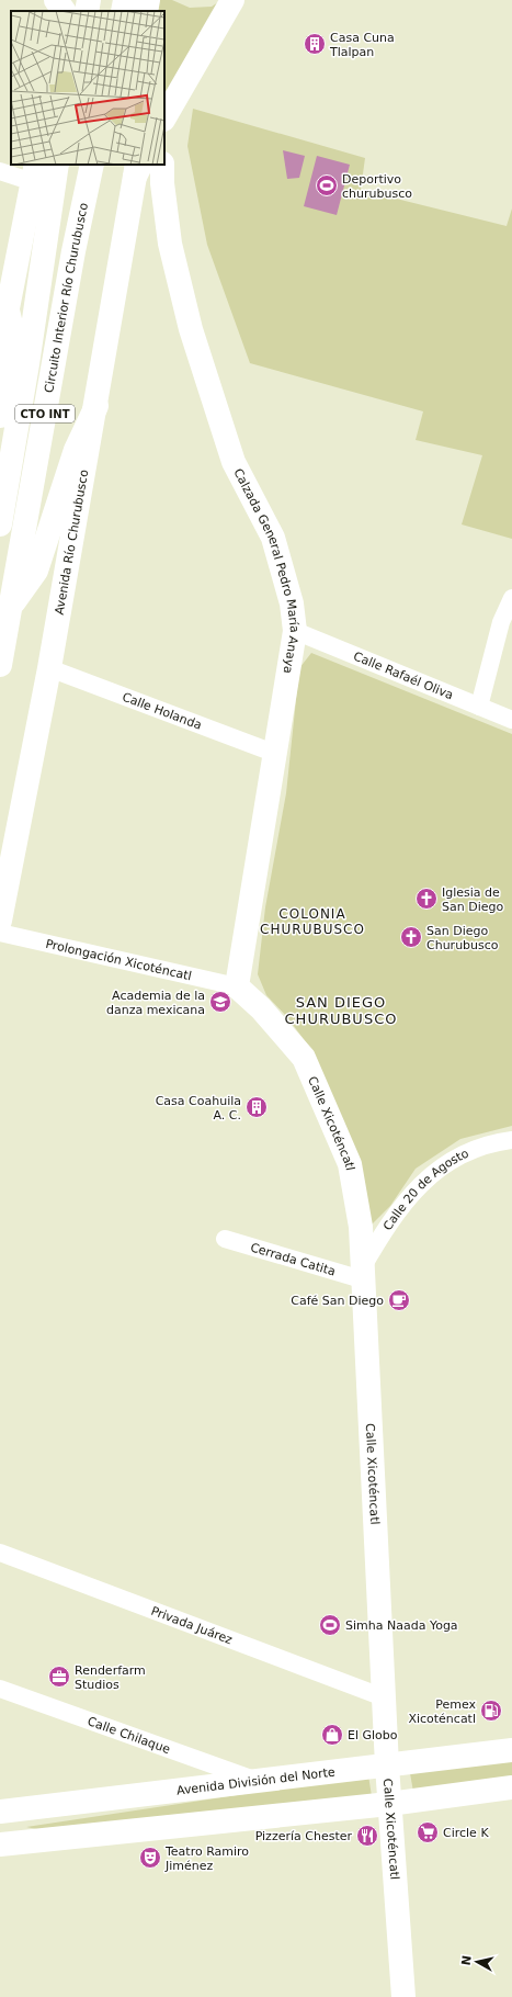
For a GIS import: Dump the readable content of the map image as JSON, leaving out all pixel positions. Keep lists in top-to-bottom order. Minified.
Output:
{"streets":{"main road":["Circuito Interior Río Churubusco","CTO INT","Avenida Río Churubusco","Calzada General Pedro María Anaya","Calle Xicoténcatl","Avenida División del Norte"],"street":["Calle Rafaél Oliva","Calle Holanda","Prolongación Xicoténcatl","Calle 20 de Agosto","Cerrada Catita","Privada Juárez","Calle Chilaque"]},"crossings":[["Avenida Río Churubusco","Calle Holanda"],["Calzada General Pedro María Anaya","Calle Rafaél Oliva"],["Calzada General Pedro María Anaya","Calle Holanda"],["Calzada General Pedro María Anaya","Prolongación Xicoténcatl"],["Calzada General Pedro María Anaya","Calle Xicoténcatl"],["Prolongación Xicoténcatl","Calle Xicoténcatl"],["Calle Xicoténcatl","Calle 20 de Agosto"],["Calle Xicoténcatl","Cerrada Catita"],["Calle Xicoténcatl","Privada Juárez"],["Calle Xicoténcatl","Avenida División del Norte"],["Calle 20 de Agosto","Cerrada Catita"],["Calle Chilaque","Avenida División del Norte"]],"districts":["COLONIA CHURUBUSCO","SAN DIEGO CHURUBUSCO"],"places":{"building":["Casa Cuna Tlalpan","Casa Coahuila A. C."],"sports":["Deportivo churubusco","Simha Naada Yoga"],"church":["Iglesia de San Diego","San Diego Churubusco"],"school or university":["Academia de la danza mexicana"],"cafe":["Café San Diego"],"office":["Renderfarm Studios"],"fuel station":["Pemex Xicoténcatl"],"shop":["El Globo"],"supermarket":["Circle K"],"restaurant":["Pizzería Chester"],"theatre":["Teatro Ramiro Jiménez"]},"north":"left"}
